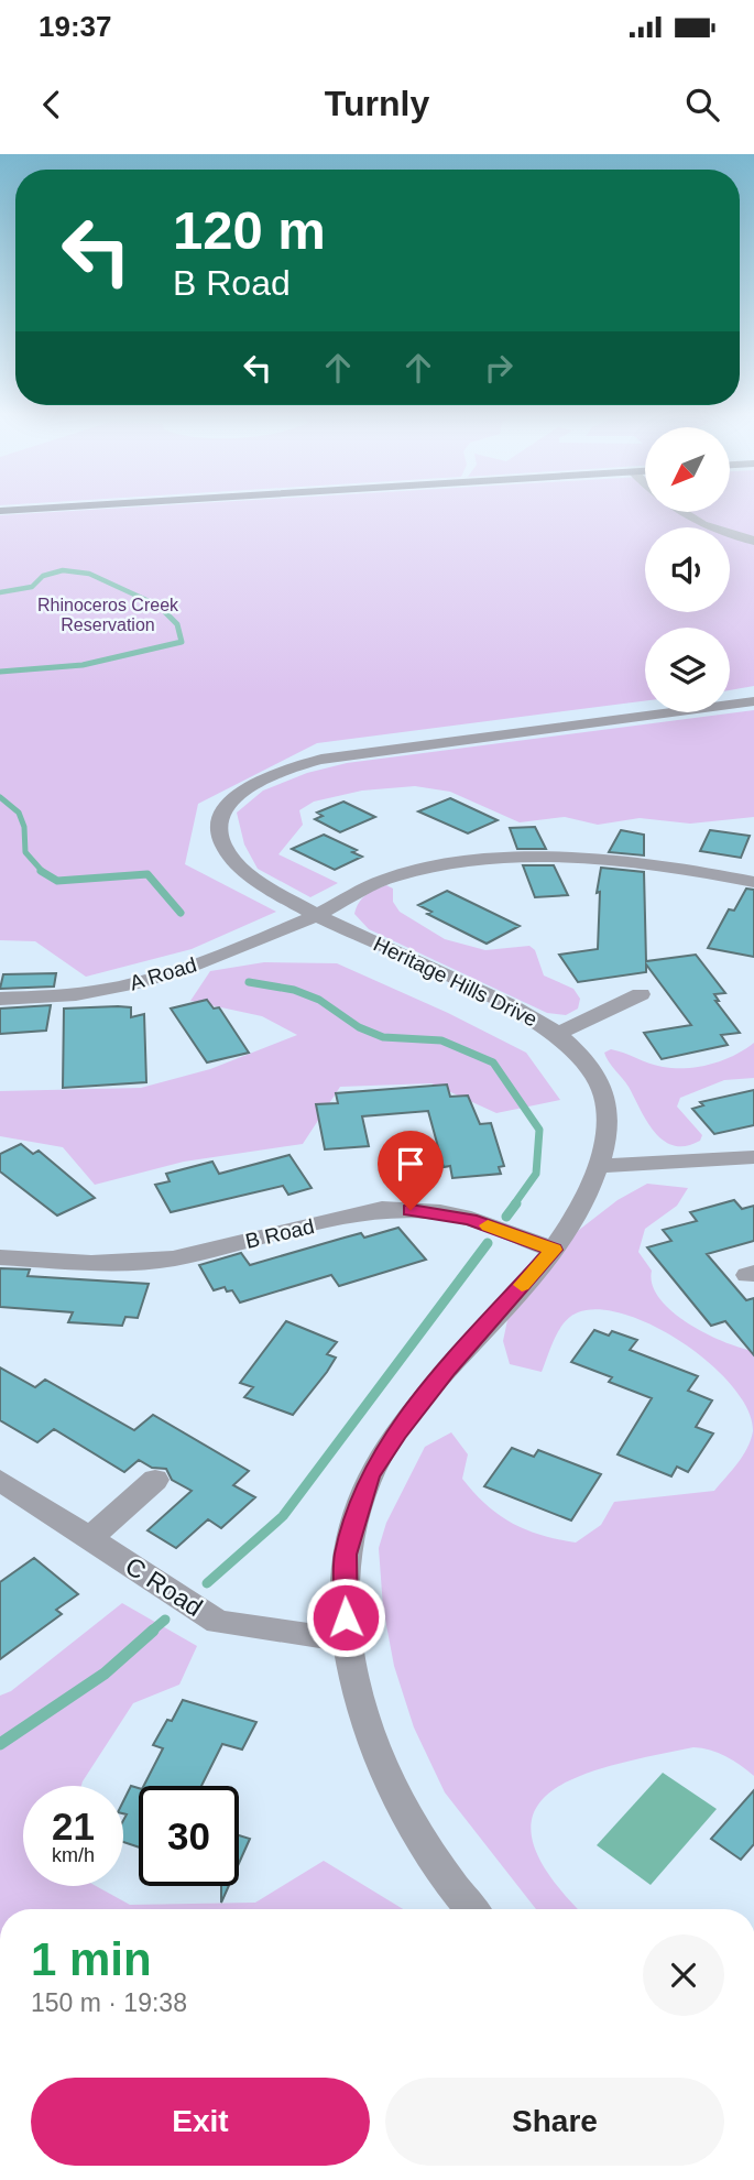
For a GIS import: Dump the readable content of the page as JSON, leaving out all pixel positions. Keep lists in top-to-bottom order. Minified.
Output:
{"streets":{"street":["A Road","Heritage Hills Drive","B Road","C Road"]},"crossings":[["A Road","Heritage Hills Drive"],["Heritage Hills Drive","B Road"],["Heritage Hills Drive","C Road"]],"parks":["Rhinoceros Creek Reservation"],"north":"bottom left","page":{"status":"19:37","header":"Turnly","turn":["120 m","B Road"],"speed":"21 km/h","limit":"30","heading":["1 min","150 m · 19:38"],"buttons":["Exit","Share"]}}
